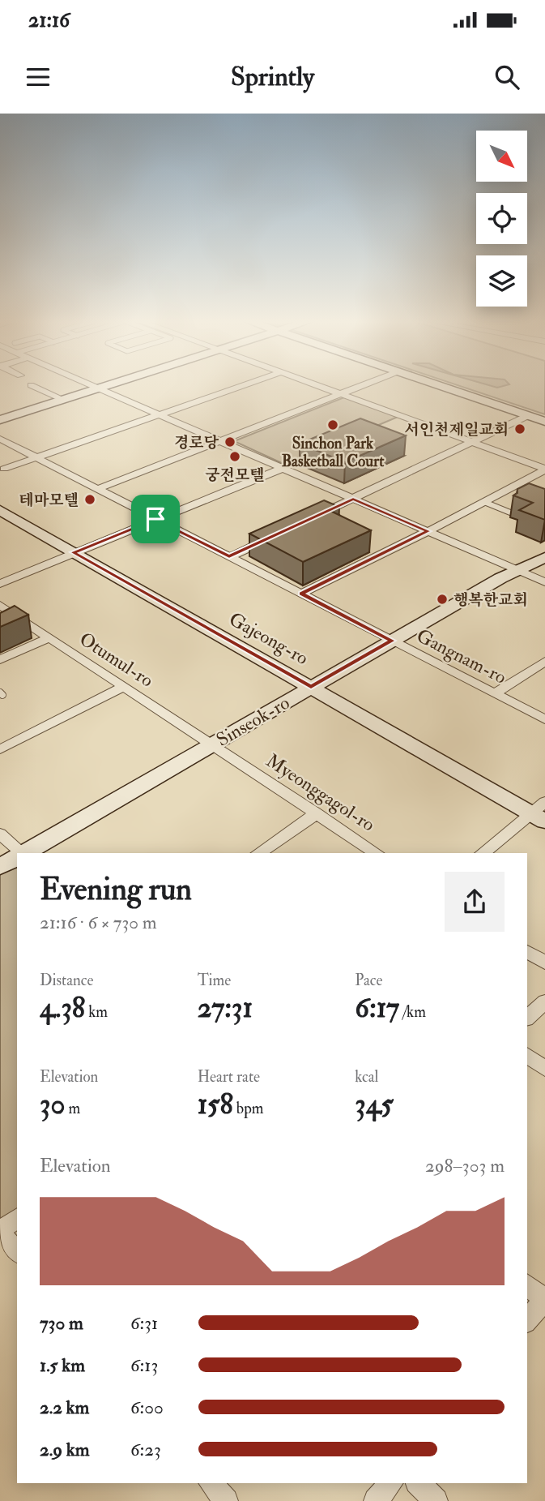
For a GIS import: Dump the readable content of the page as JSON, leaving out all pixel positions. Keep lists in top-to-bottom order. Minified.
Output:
{"streets":{"street":["Gajeong-ro","Gangnam-ro","Otumul-ro","Sinseok-ro","Myeonggagol-ro"]},"crossings":[["Gajeong-ro","Sinseok-ro"],["Gangnam-ro","Sinseok-ro"],["Otumul-ro","Sinseok-ro"],["Otumul-ro","Myeonggagol-ro"],["Sinseok-ro","Myeonggagol-ro"]],"places":["Sinchon Park Basketball Court","서인천제일교회","경로당","궁전모텔","테마모텔","행복한교회"],"north":"bottom right","page":{"status":"21:16","header":"Sprintly","heading":["Evening run","21:16 · 6 × 730 m"],"stats":[["Distance","4.38 km"],["Time","27:31"],["Pace","6:17 /km"],["Elevation","30 m"],["Heart rate","158 bpm"],["kcal","345"]],"chart":["Elevation","298–303 m"],"list":[{"name":"730 m","note":"6:31"},{"name":"1.5 km","note":"6:13"},{"name":"2.2 km","note":"6:00"},{"name":"2.9 km","note":"6:23"}]}}
